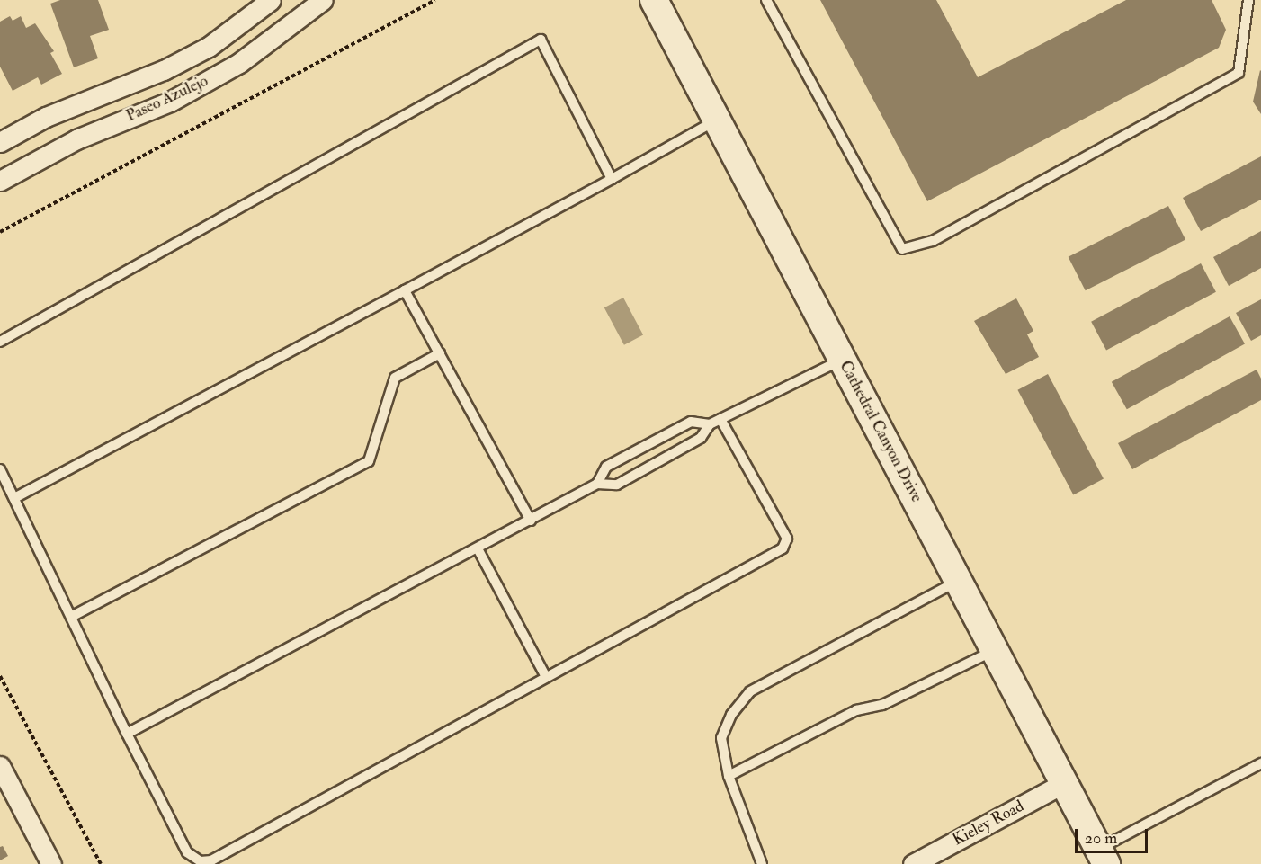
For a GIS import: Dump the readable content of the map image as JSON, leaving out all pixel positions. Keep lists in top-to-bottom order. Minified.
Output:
{"streets":{"street":["Paseo Azulejo","Cathedral Canyon Drive","Kieley Road"]},"crossings":[["Cathedral Canyon Drive","Kieley Road"]],"scale_bar":"20 m"}
